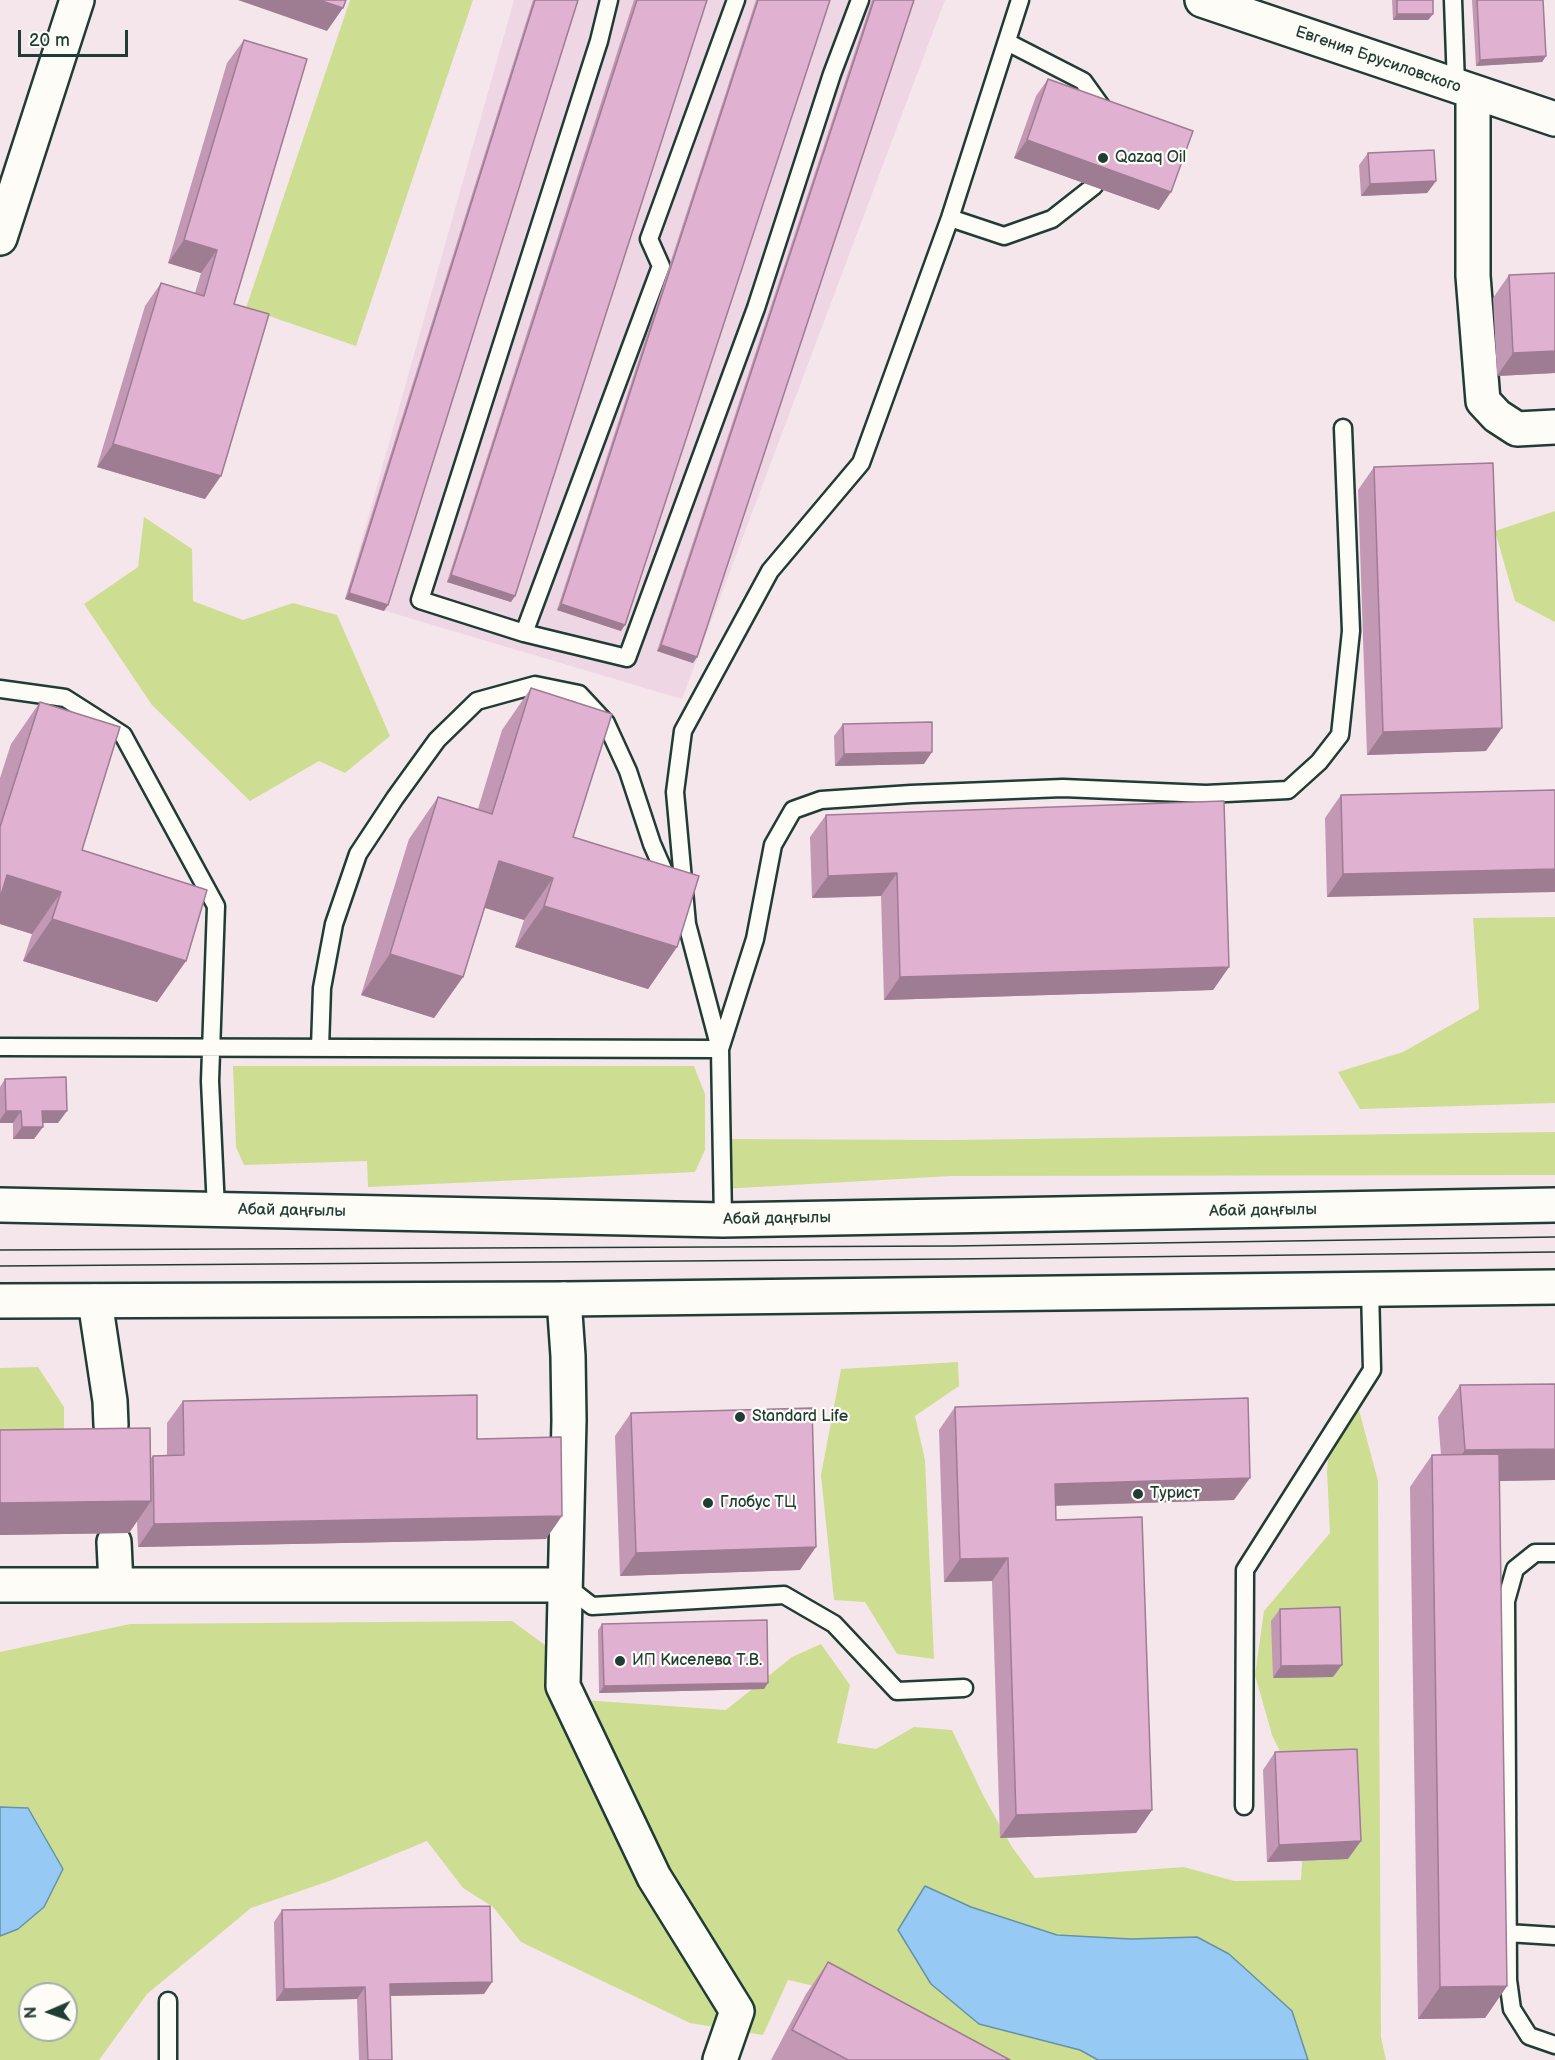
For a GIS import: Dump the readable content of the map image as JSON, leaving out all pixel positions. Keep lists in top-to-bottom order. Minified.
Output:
{"streets":{"main road":["Евгения Брусиловского","Абай даңғылы"]},"places":["Qazaq Oil","Standard Life","Турист","Глобус ТЦ","ИП Киселева Т.В."],"scale_bar":"20 m","north":"left"}
